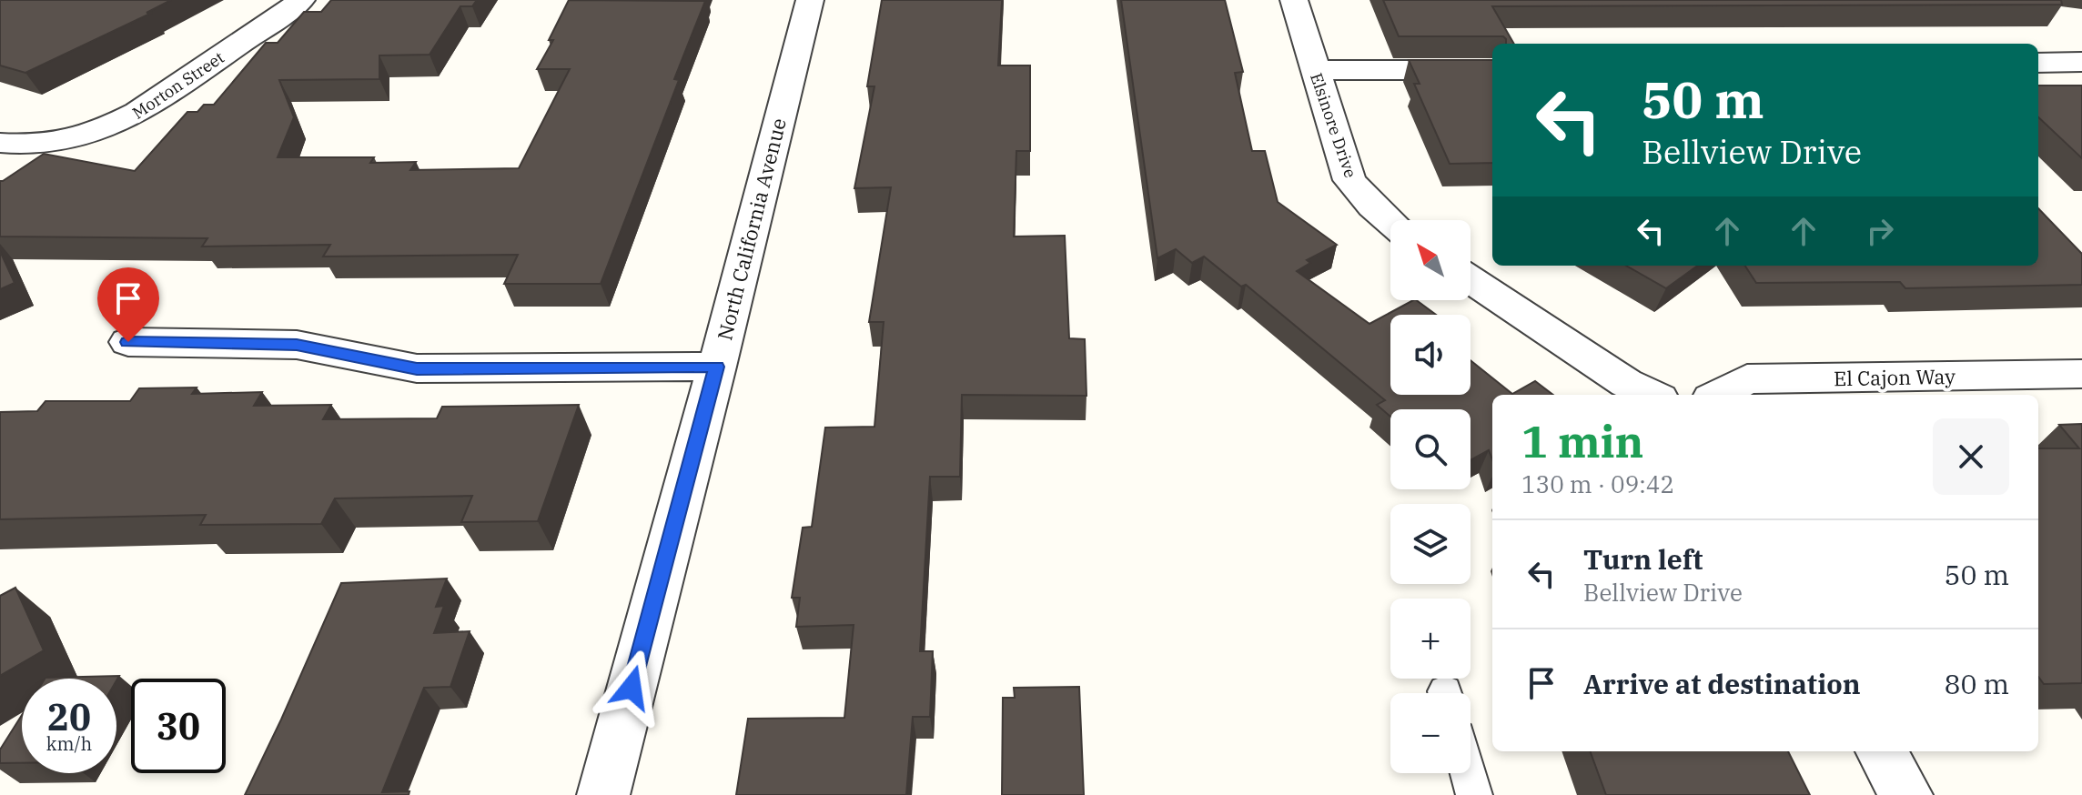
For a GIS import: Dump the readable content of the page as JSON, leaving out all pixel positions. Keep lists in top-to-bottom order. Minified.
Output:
{"streets":{"street":["Morton Street","Elsinore Drive","North California Avenue","El Cajon Way"]},"north":"top left","page":{"turn":["50 m","Bellview Drive"],"map_buttons":["+","−"],"heading":["1 min","130 m · 09:42"],"list":[{"name":"Turn left","note":"Bellview Drive","value":"50 m"},{"name":"Arrive at destination","value":"80 m"}],"speed":"20 km/h","limit":"30"}}
